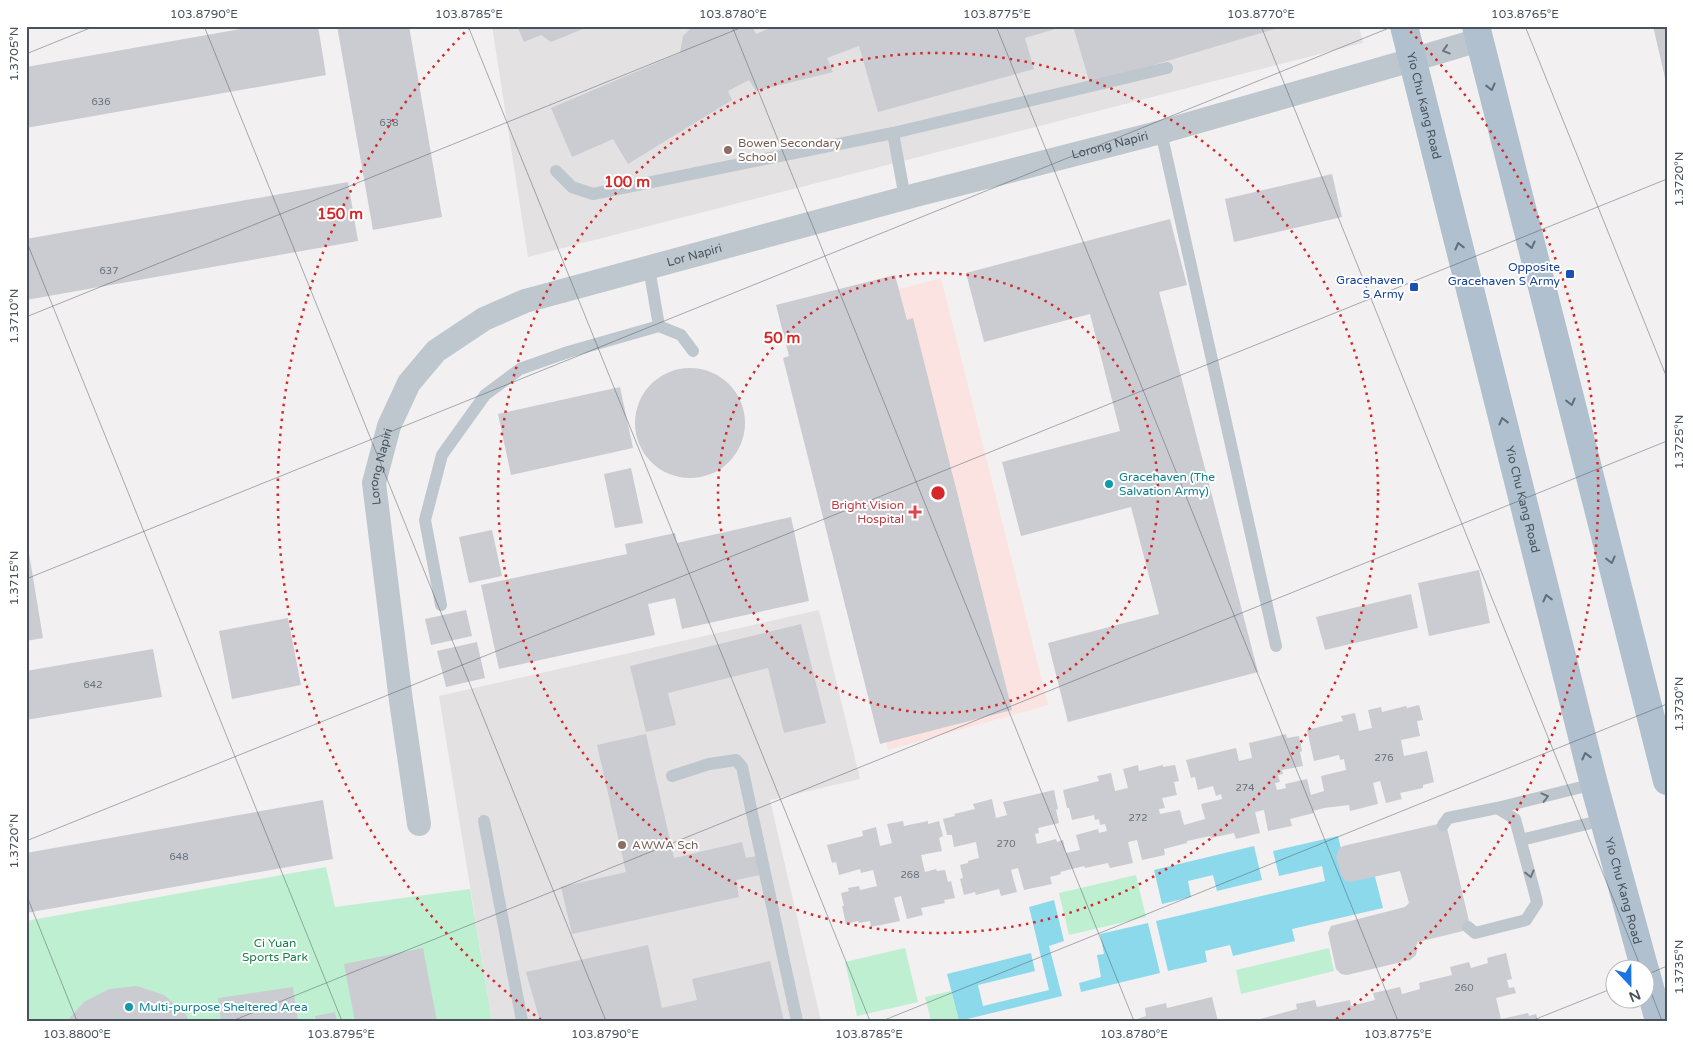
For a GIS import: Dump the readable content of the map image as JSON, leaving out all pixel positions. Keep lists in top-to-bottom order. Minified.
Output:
{"streets":{"main road":["Yio Chu Kang Road"],"street":["Lorong Napiri","Lor Napiri"]},"crossings":[["Yio Chu Kang Road","Lorong Napiri"],["Lorong Napiri","Lor Napiri"]],"parks":["Ci Yuan Sports Park"],"places":{"other":["Bowen Secondary School","Gracehaven (The Salvation Army)","AWWA Sch","Multi-purpose Sheltered Area"],"transit":["Opposite Gracehaven S Army","Gracehaven S Army"],"health":["Bright Vision Hospital"]},"house_numbers":["636","638","637","642","276","274","272","270","648","268","260"],"north":"bottom","coordinates":["103.8790°E","103.8785°E","103.8780°E","103.8775°E","103.8770°E","103.8765°E","1.3705°N","1.3720°N","1.3710°N","1.3725°N","1.3715°N","1.3730°N","1.3735°N","103.8800°E","103.8795°E"],"rings":["100 m","150 m","50 m"]}
